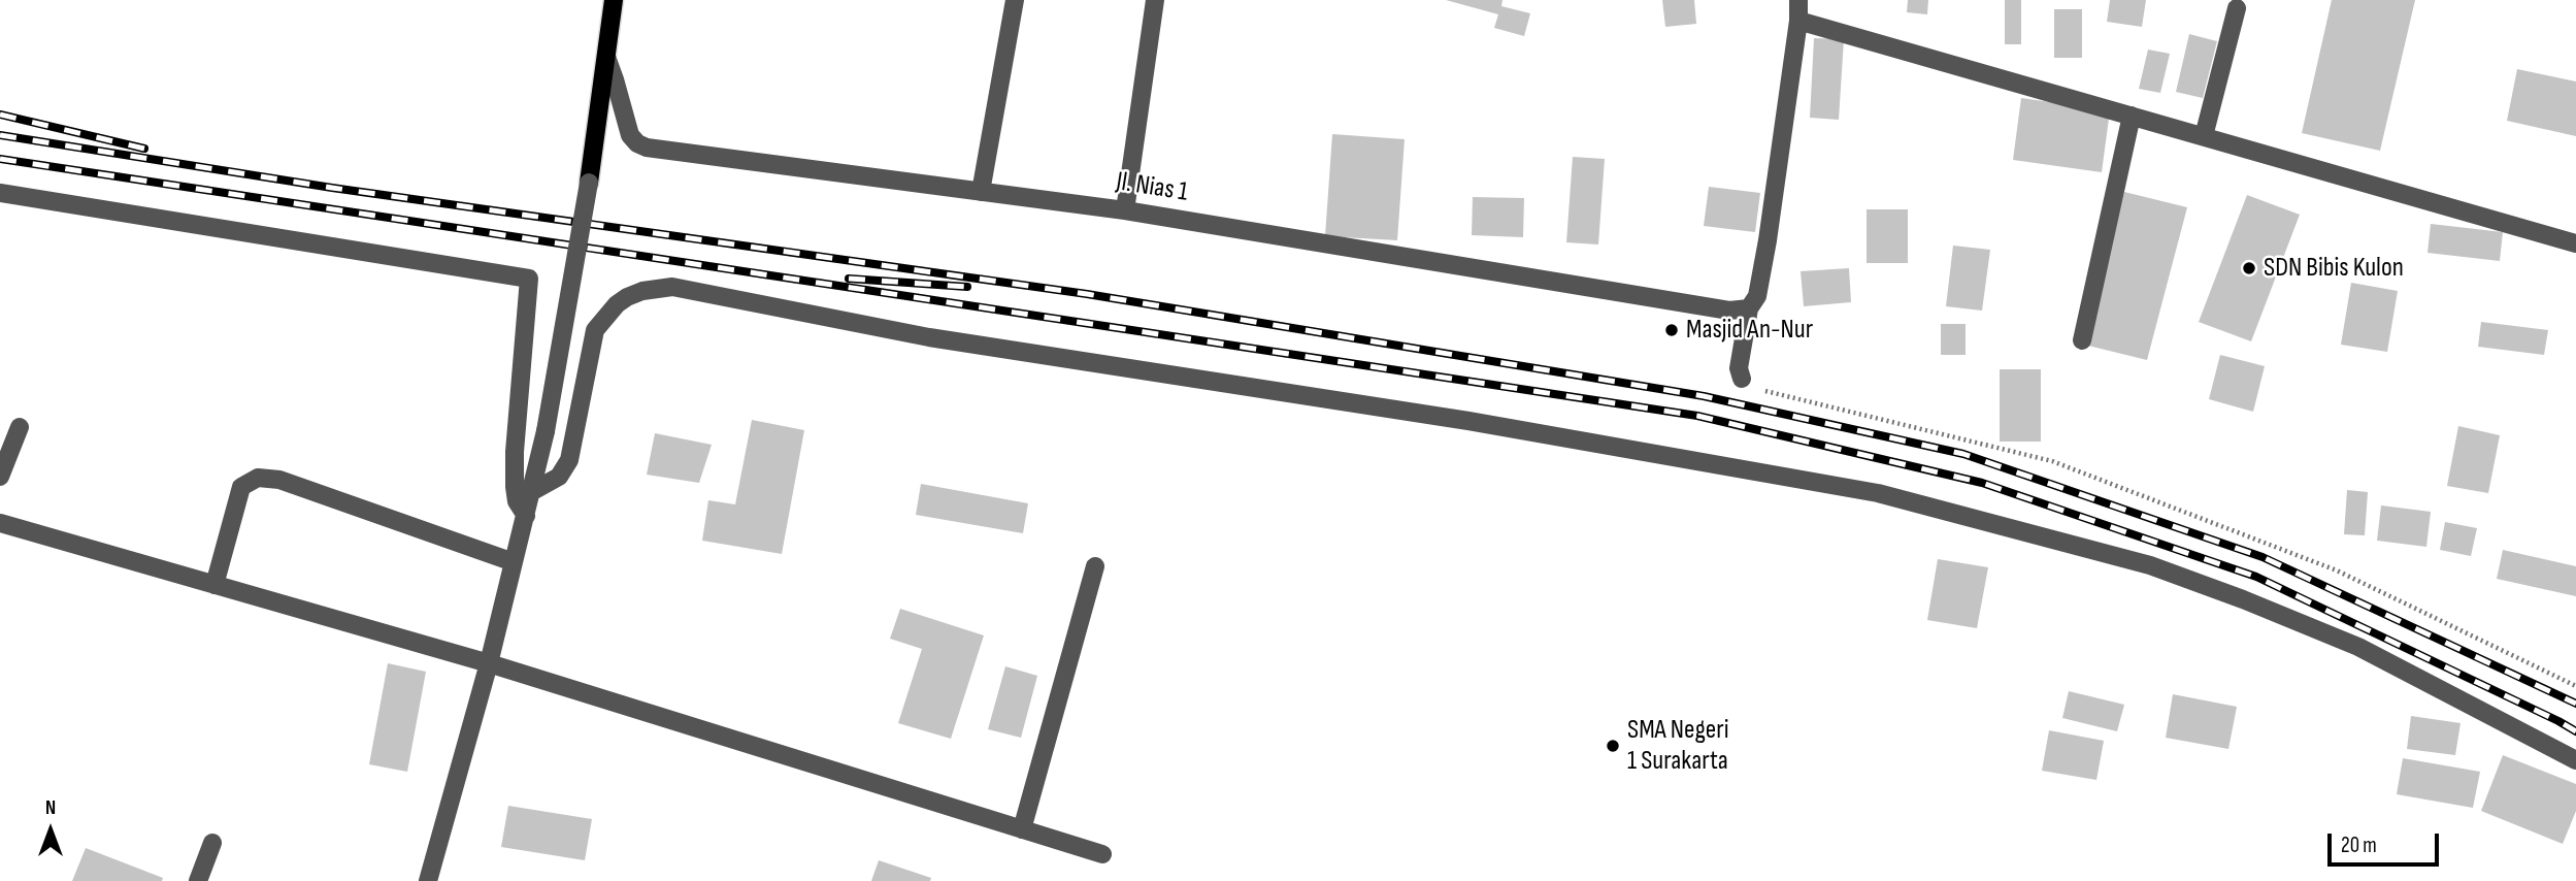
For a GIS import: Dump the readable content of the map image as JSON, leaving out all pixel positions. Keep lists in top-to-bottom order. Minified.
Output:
{"streets":{"street":["Jl. Nias 1"]},"places":["SDN Bibis Kulon","Masjid An-Nur","SMA Negeri 1 Surakarta"],"scale_bar":"20 m","north":"top"}
